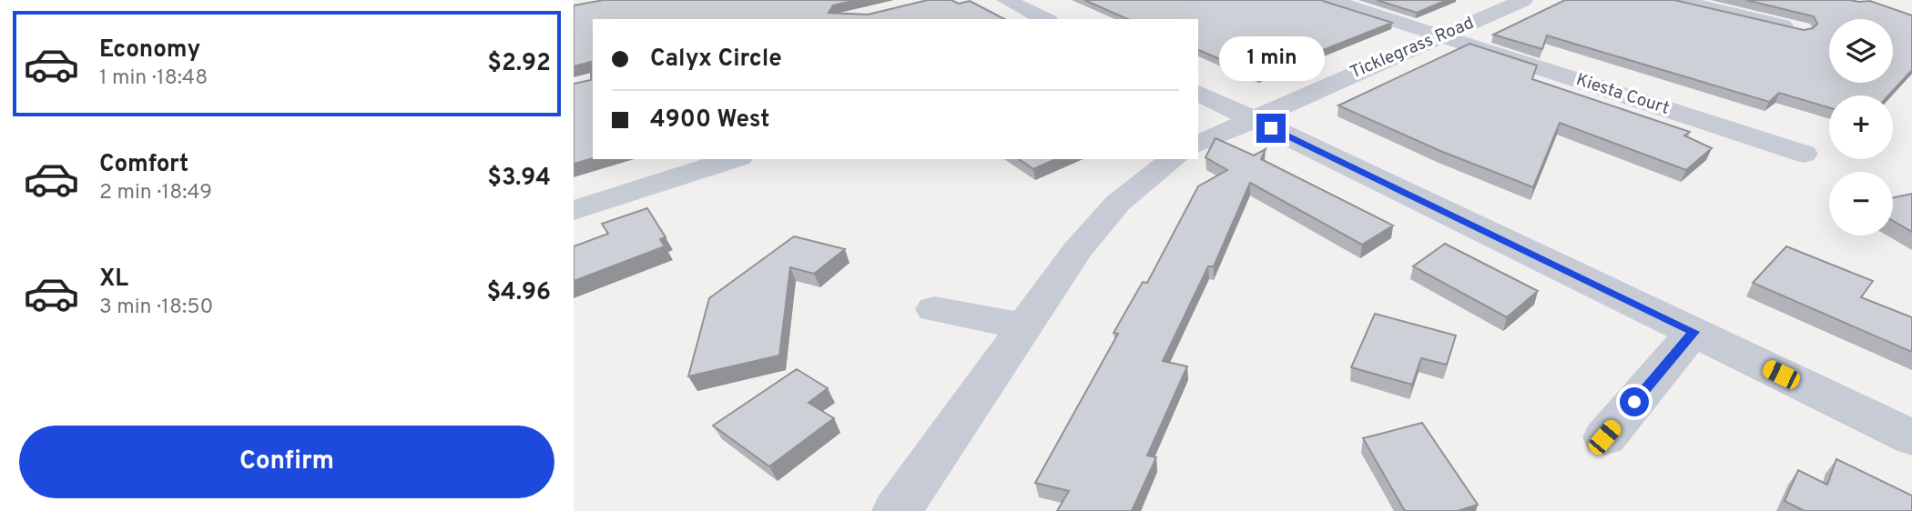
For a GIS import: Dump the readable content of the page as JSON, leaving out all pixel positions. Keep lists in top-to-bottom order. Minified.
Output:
{"streets":{"street":["Ticklegrass Road","Kiesta Court"]},"crossings":[["Ticklegrass Road","Kiesta Court"]],"page":{"list":[{"name":"Economy","note":"1 min · 18:48","value":"$2.92"},{"name":"Comfort","note":"2 min · 18:49","value":"$3.94"},{"name":"XL","note":"3 min · 18:50","value":"$4.96"}],"map_buttons":["+","−"],"banner":["Calyx Circle","4900 West"],"bubble":"1 min","buttons":"Confirm"}}
